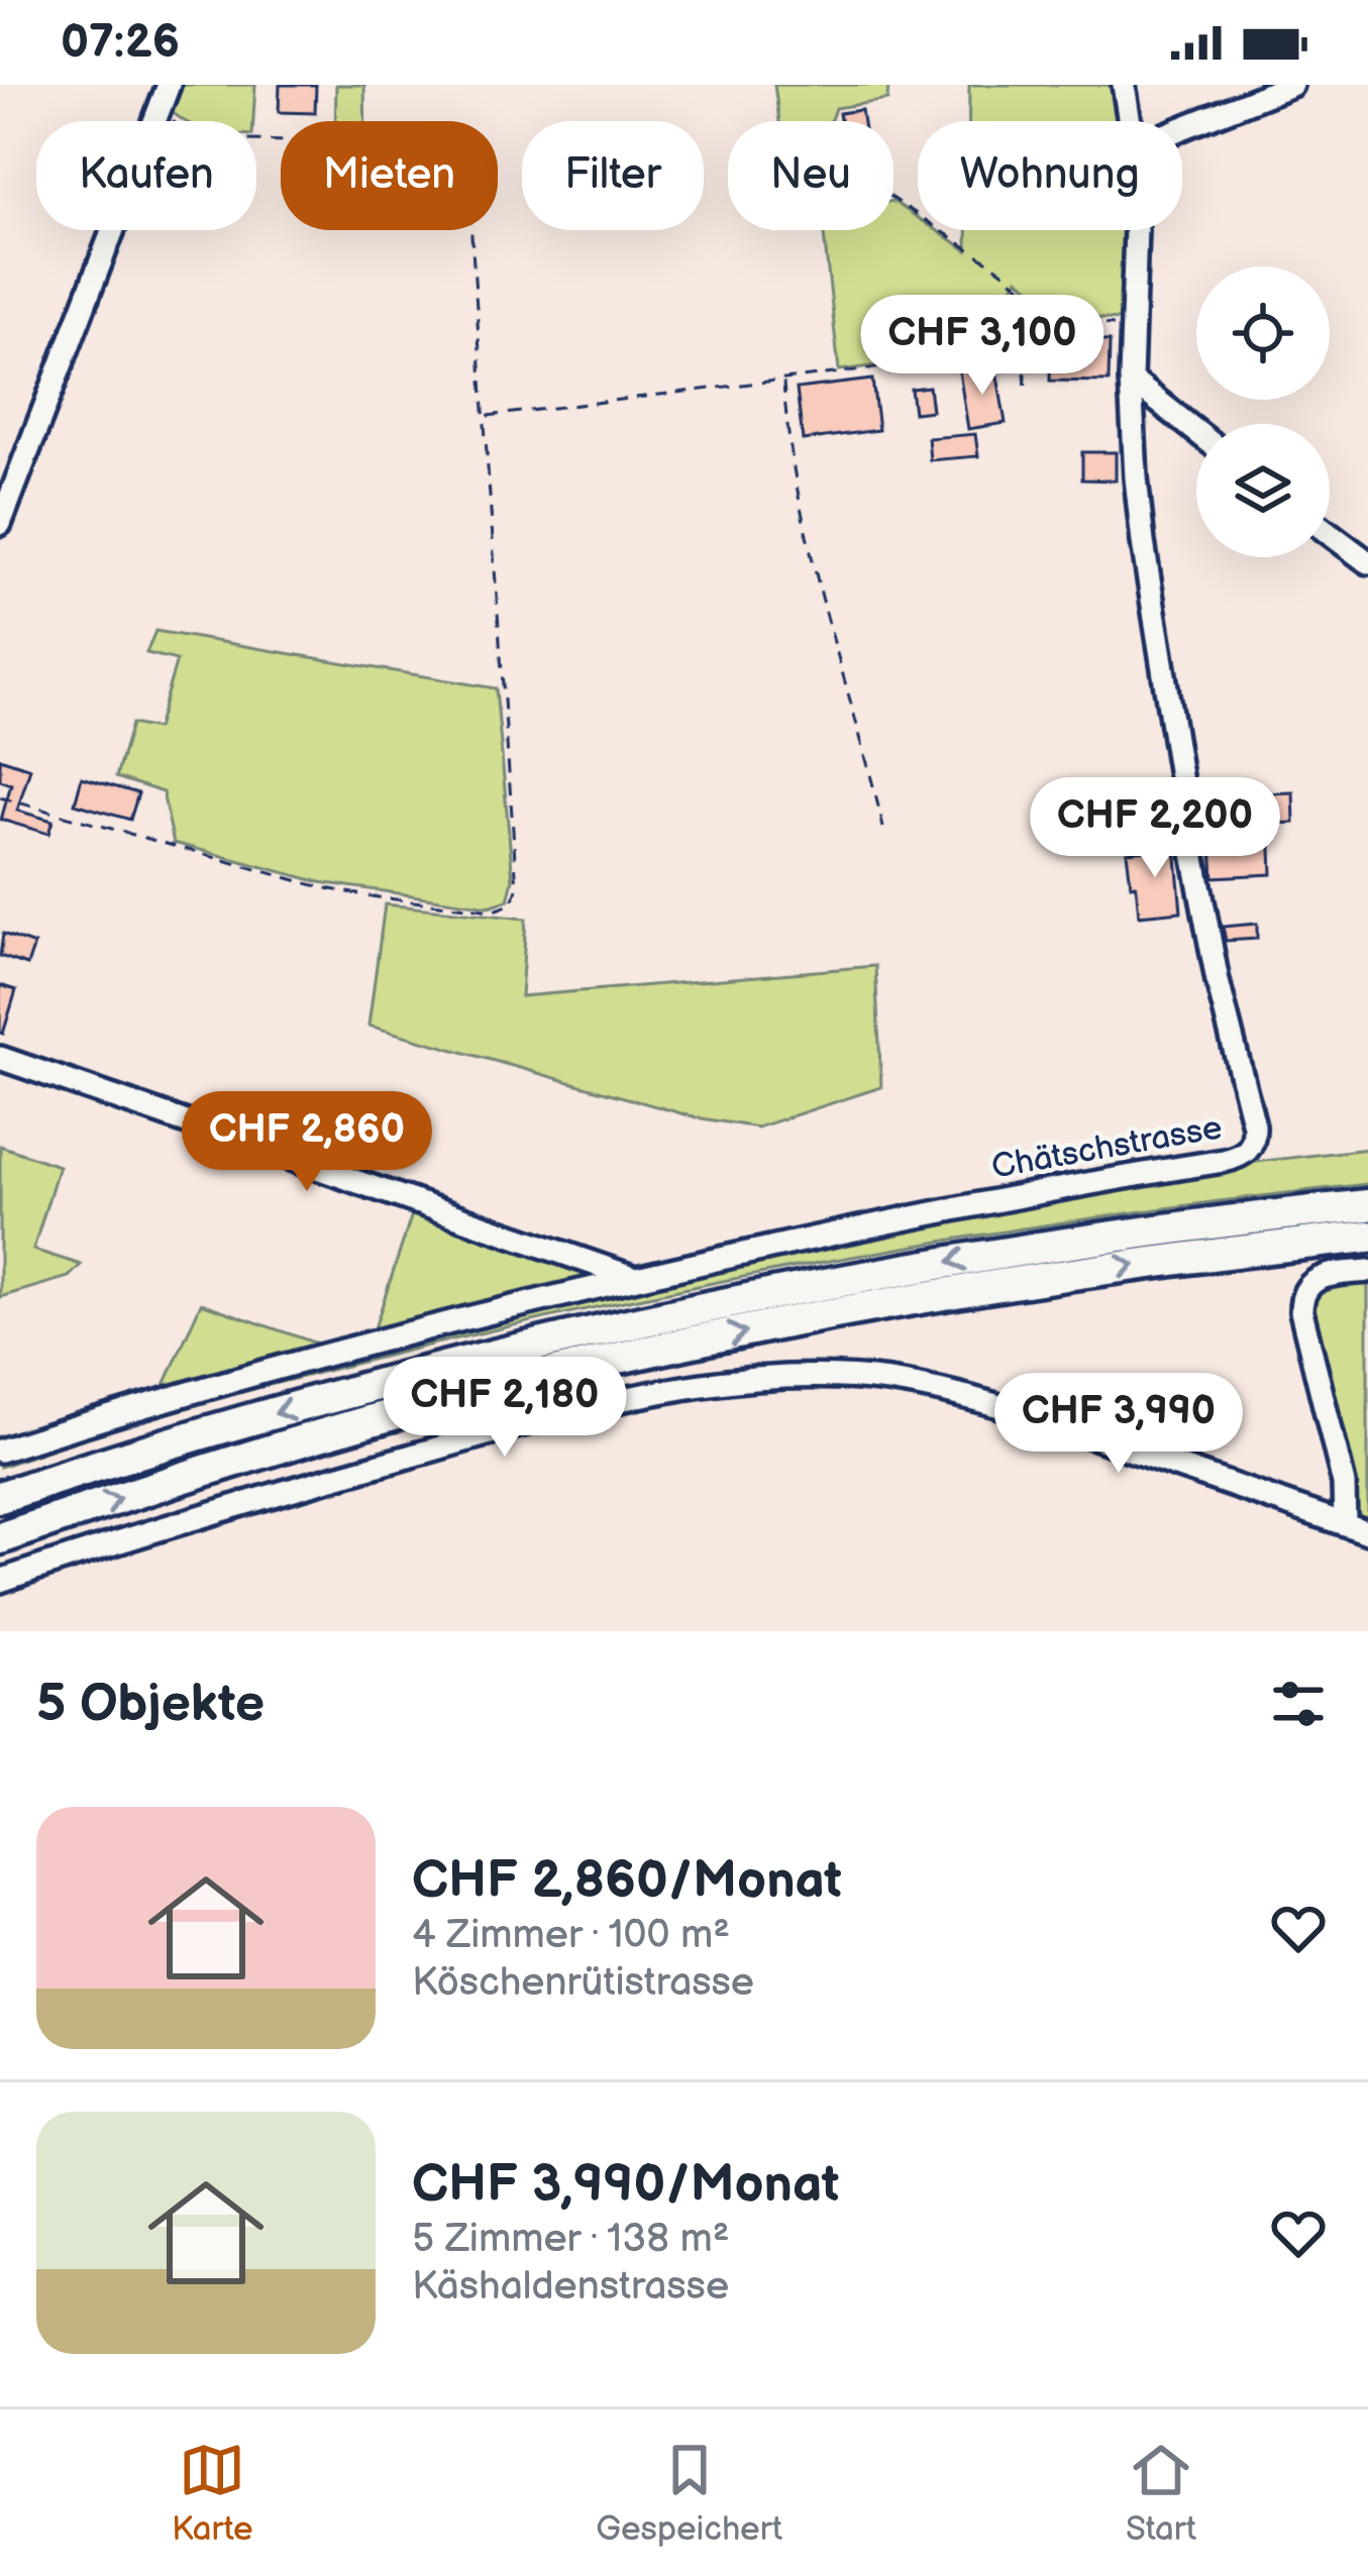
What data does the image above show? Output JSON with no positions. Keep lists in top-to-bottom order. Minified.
{"streets":{"street":["Chätschstrasse"]},"page":{"status":"07:26","chip":["Kaufen","Mieten","Filter","Neu","Wohnung"],"price":["CHF 3,100","CHF 2,200","CHF 2,860","CHF 2,180","CHF 3,990"],"heading":"5 Objekte","list":[{"name":"CHF 2,860/Monat","note":"4 Zimmer · 100 m² · Köschenrütistrasse"},{"name":"CHF 3,990/Monat","note":"5 Zimmer · 138 m² · Käshaldenstrasse"}],"tabs":["Karte","Gespeichert","Start"]}}
